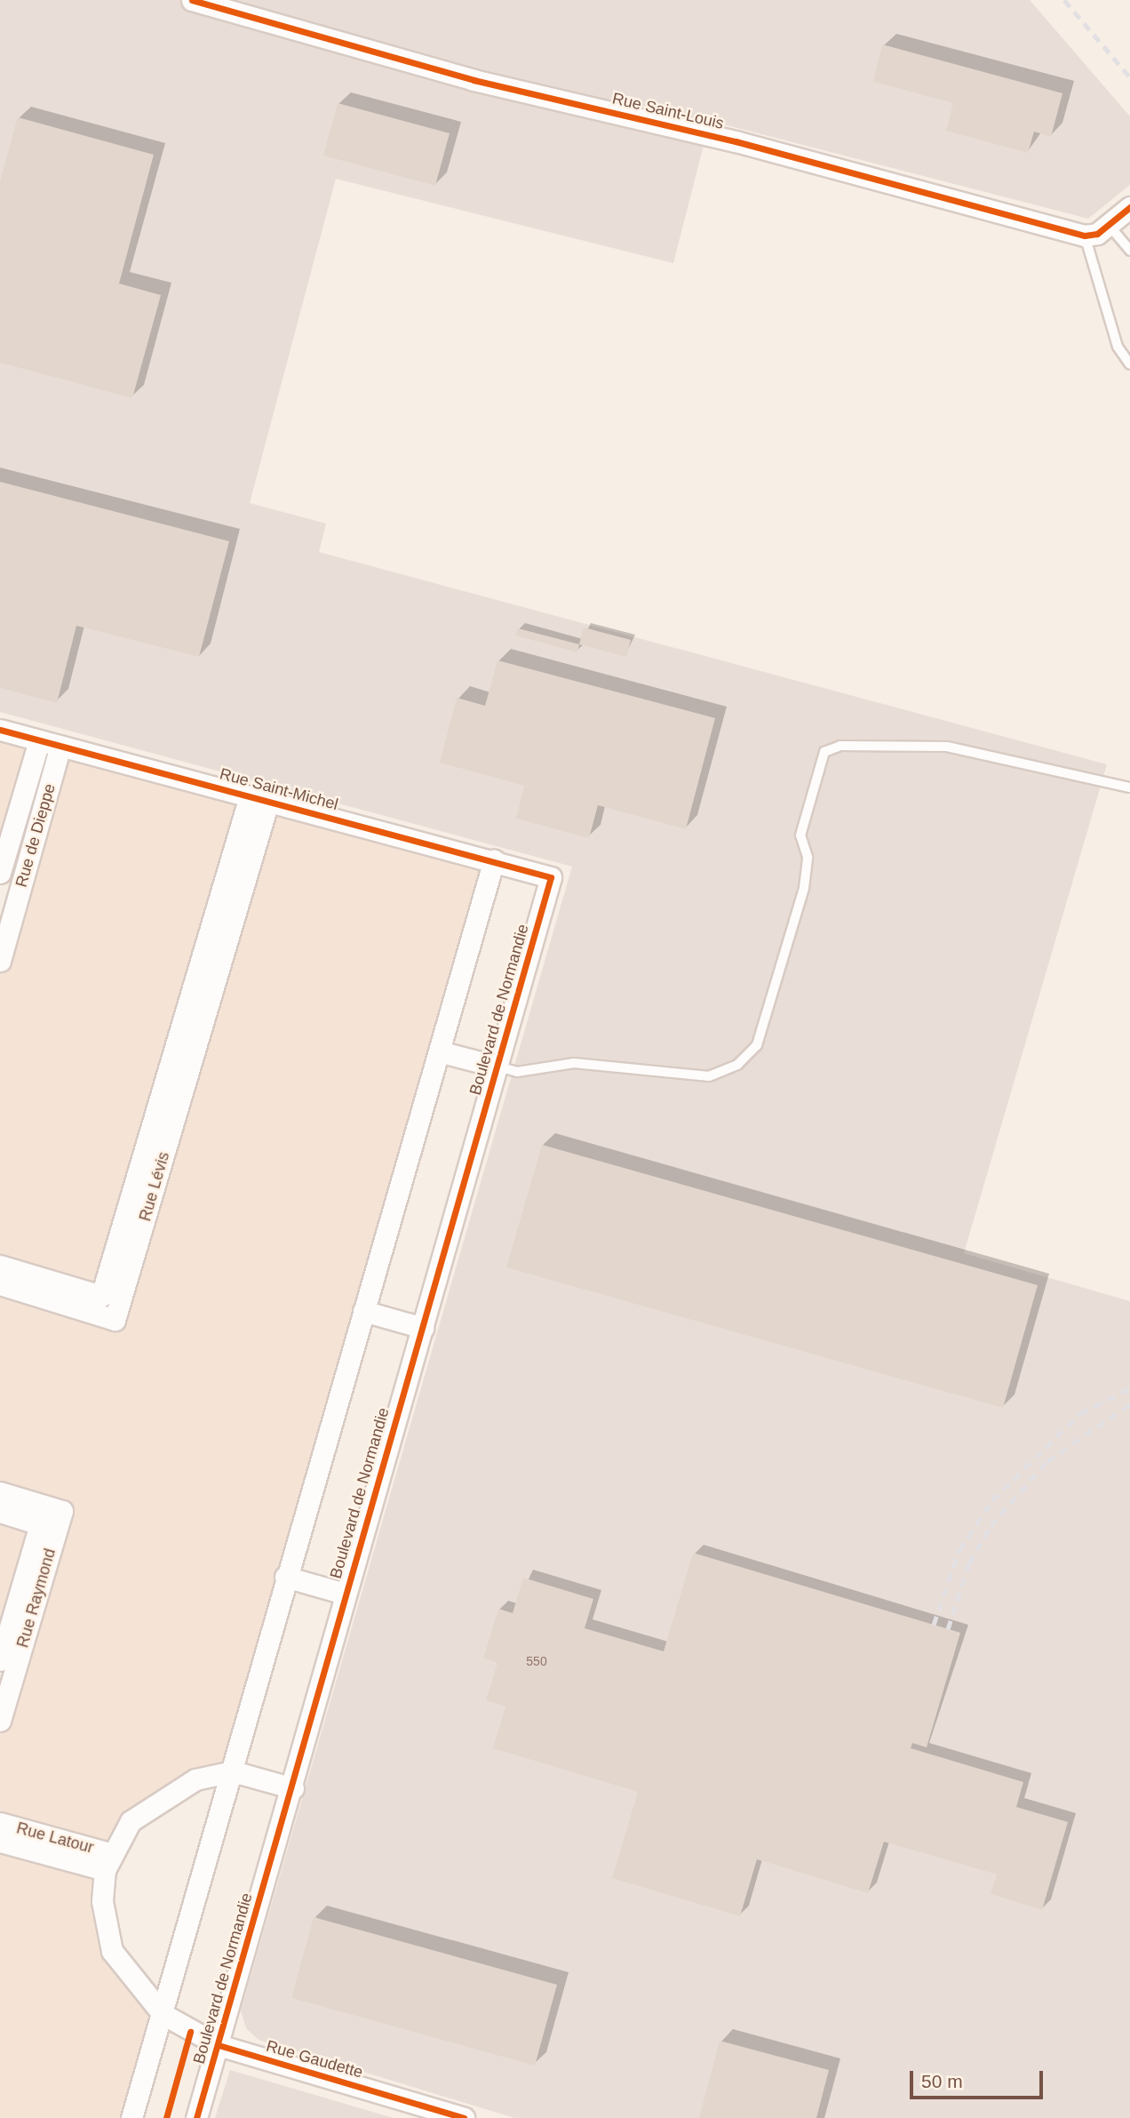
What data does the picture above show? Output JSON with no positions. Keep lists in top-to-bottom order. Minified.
{"streets":{"street":["Rue Saint-Louis","Rue Saint-Michel","Rue de Dieppe","Boulevard de Normandie","Rue Lévis","Rue Raymond","Rue Latour","Rue Gaudette"]},"crossings":[["Rue Saint-Michel","Rue de Dieppe"],["Rue Saint-Michel","Boulevard de Normandie"],["Rue Saint-Michel","Rue Lévis"],["Boulevard de Normandie","Rue Latour"],["Boulevard de Normandie","Rue Gaudette"],["Rue Latour","Rue Gaudette"]],"house_numbers":["550"],"scale_bar":"50 m"}
